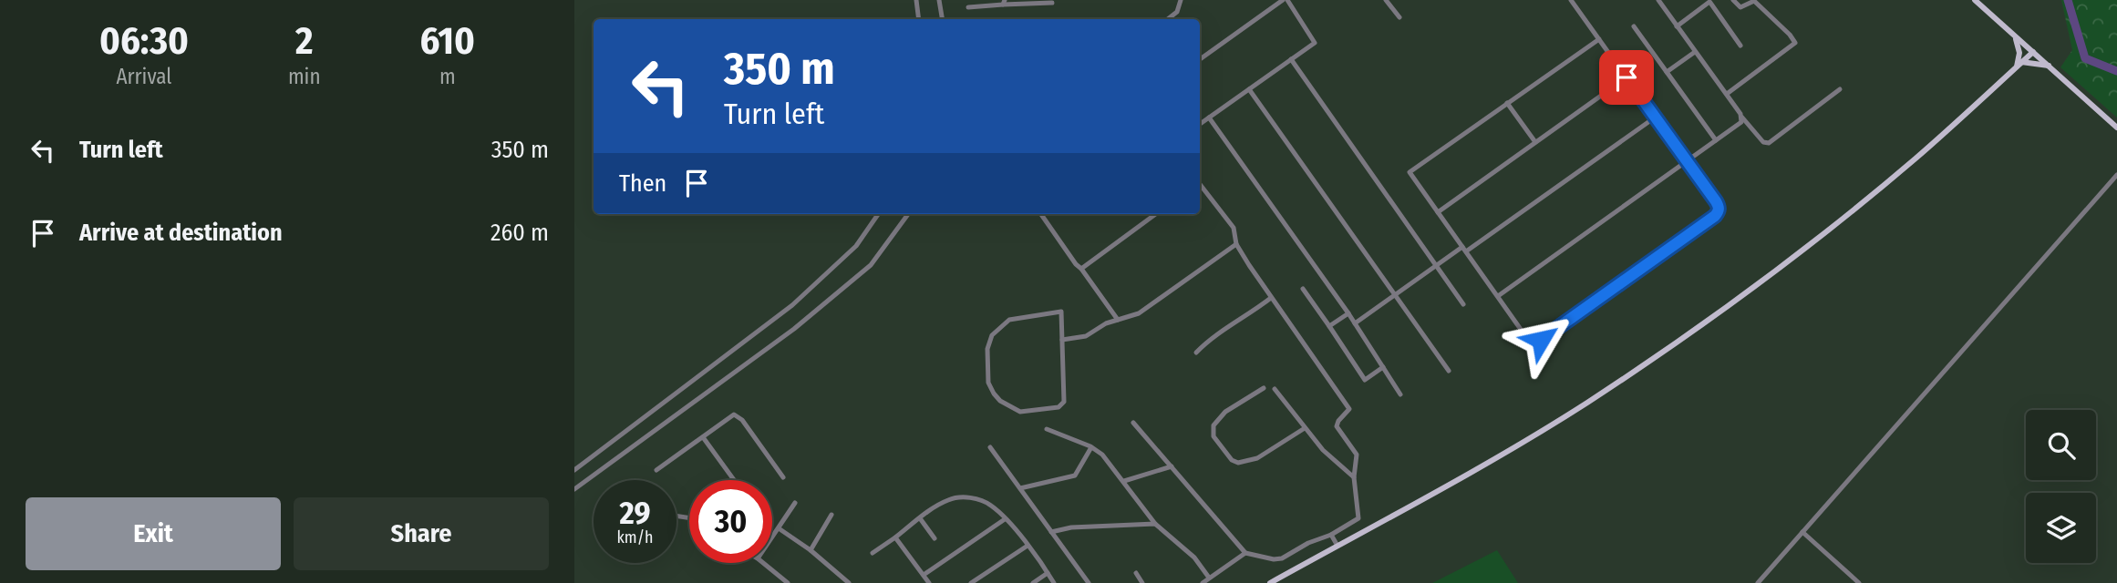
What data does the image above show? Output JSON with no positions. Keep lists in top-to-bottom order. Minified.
{"page":{"eta":["06:30","Arrival","2","min","610","m"],"turn":["350 m","Turn left"],"list":[{"name":"Turn left","value":"350 m"},{"name":"Arrive at destination","value":"260 m"}],"then":"Then","speed":"29 km/h","limit":"30","buttons":["Exit","Share"]}}
